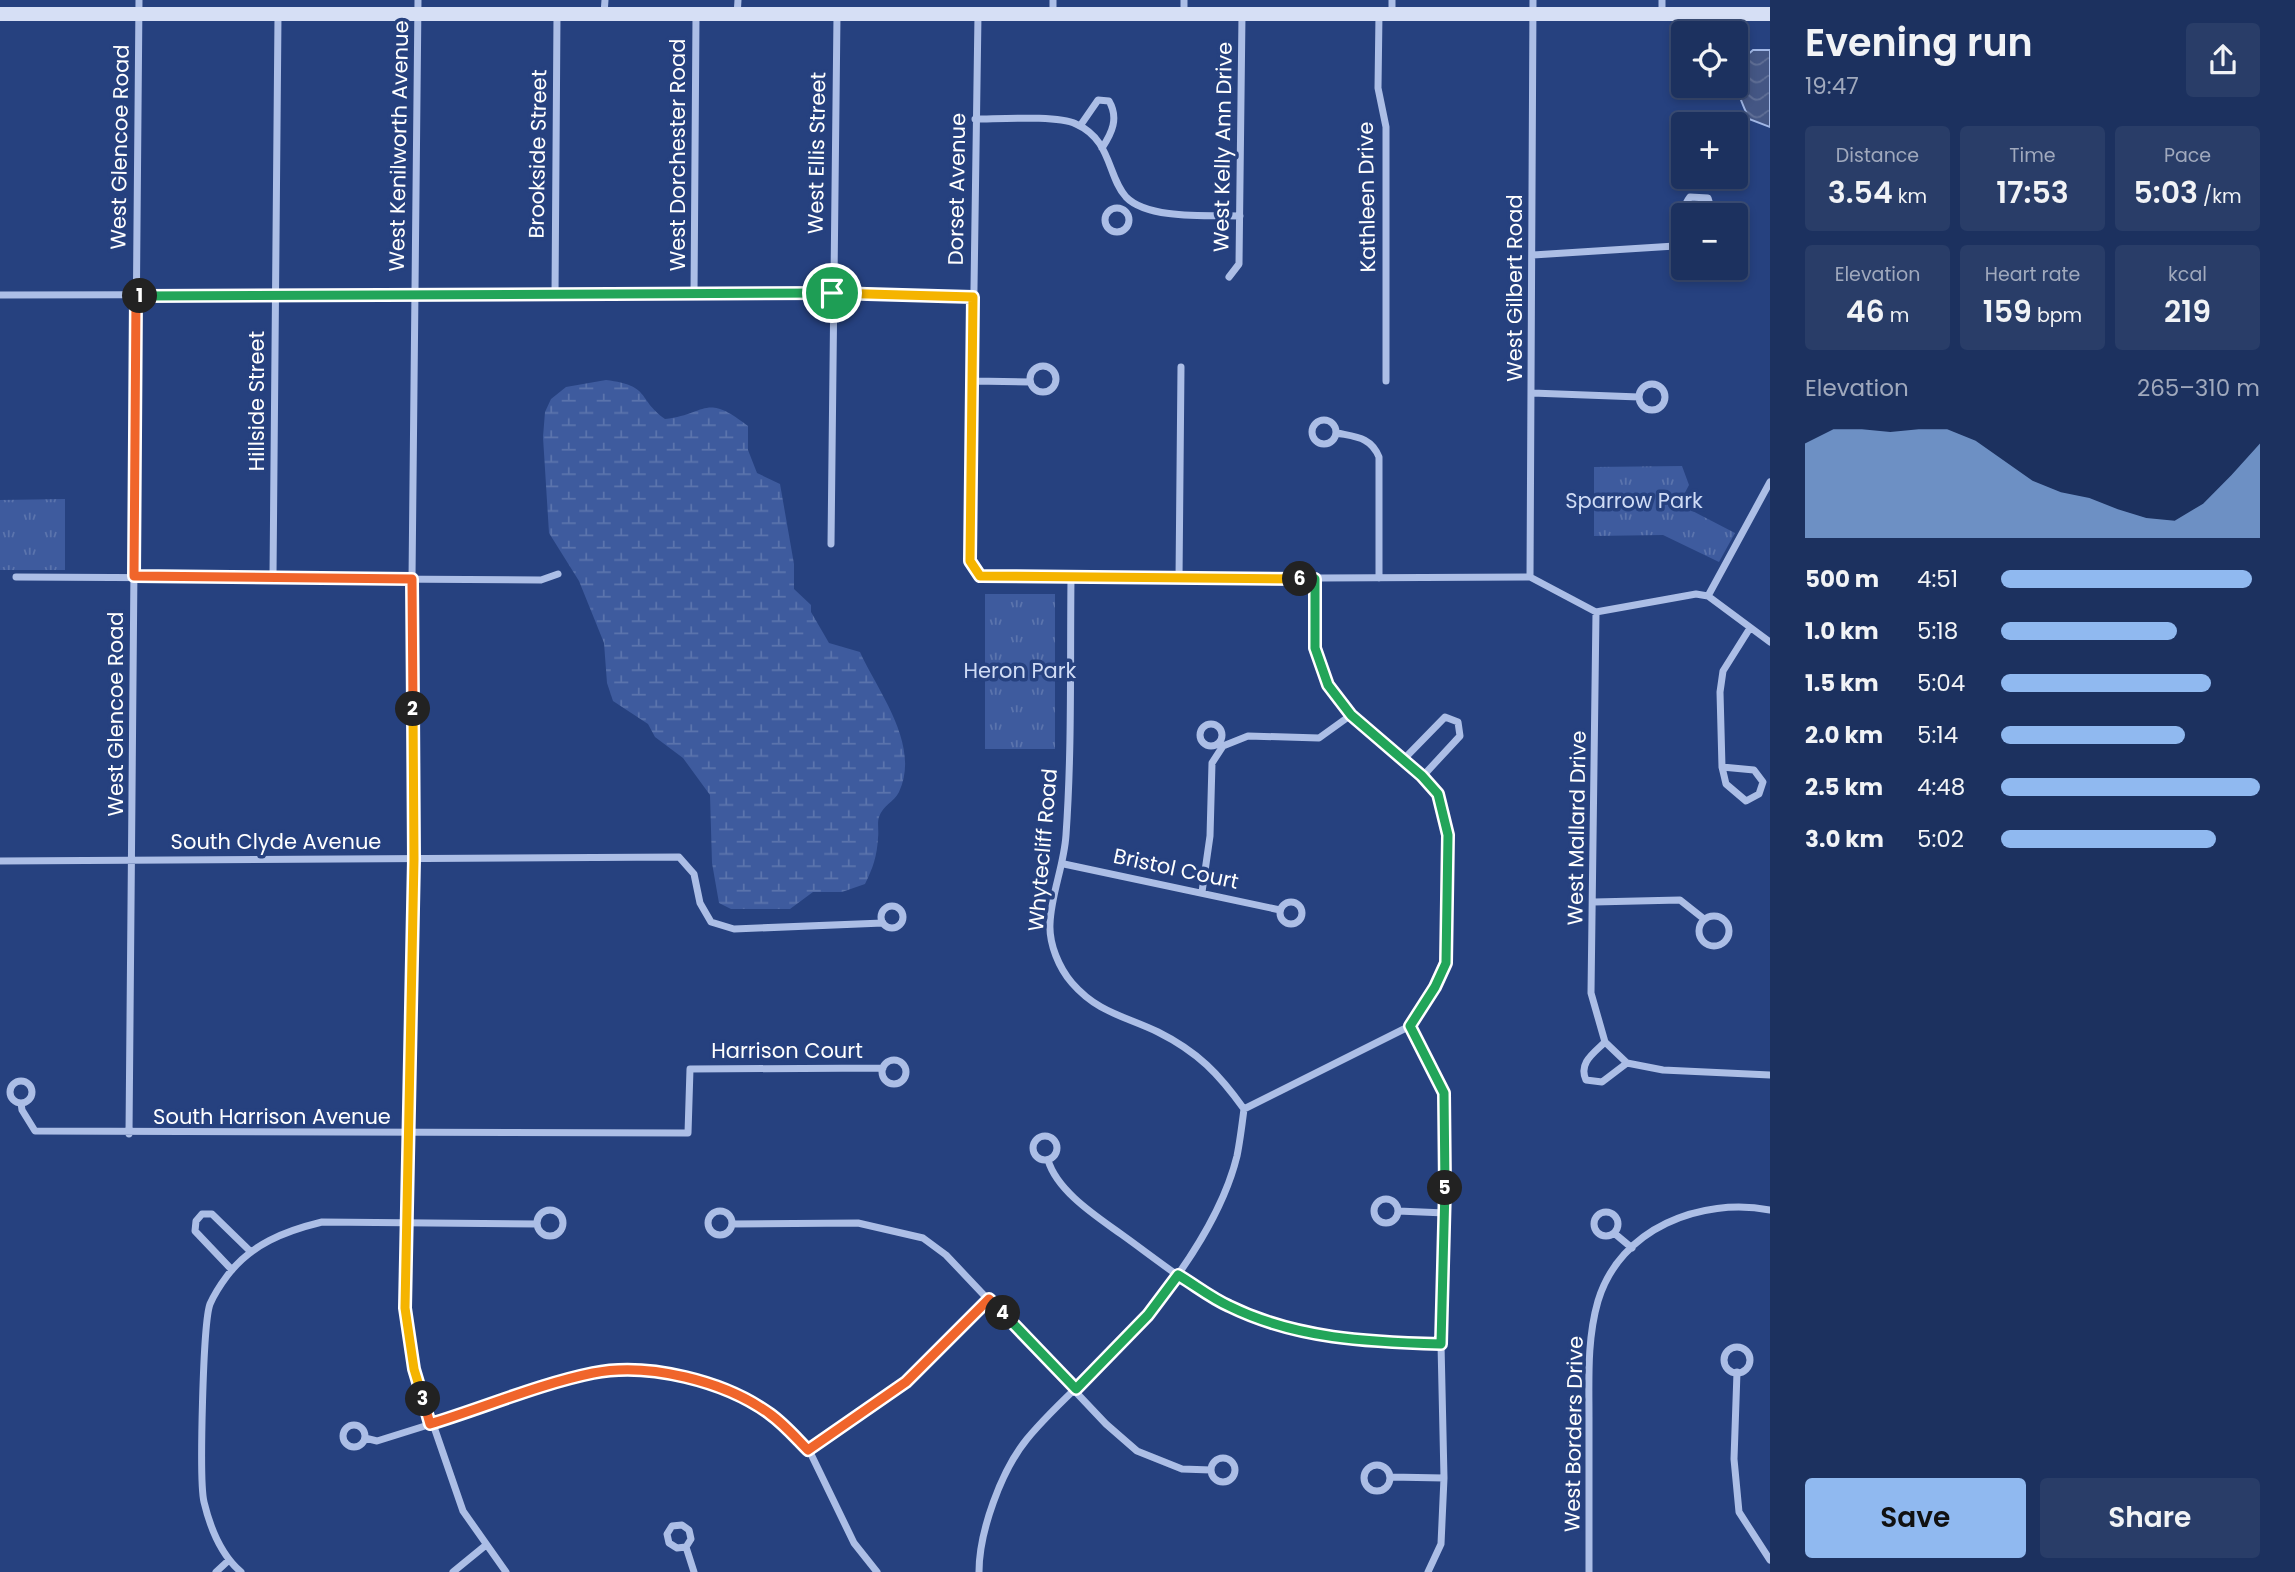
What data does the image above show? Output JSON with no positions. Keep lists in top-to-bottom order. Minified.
{"streets":{"street":["West Kenilworth Avenue","West Glencoe Road","West Kelly Ann Drive","West Ellis Street","Brookside Street","West Dorchester Road","Dorset Avenue","Kathleen Drive","West Gilbert Road","Hillside Street","West Mallard Drive","South Clyde Avenue","Whytecliff Road","Bristol Court","Harrison Court","South Harrison Avenue","West Borders Drive"]},"crossings":[["West Kenilworth Avenue","South Clyde Avenue"],["West Kenilworth Avenue","South Harrison Avenue"],["West Glencoe Road","South Clyde Avenue"],["West Glencoe Road","South Harrison Avenue"],["Dorset Avenue","Whytecliff Road"],["Whytecliff Road","Bristol Court"],["Harrison Court","South Harrison Avenue"]],"parks":["Sparrow Park","Heron Park"],"page":{"heading":["Evening run","19:47"],"map_buttons":["+","−"],"stats":[["Distance","3.54 km"],["Time","17:53"],["Pace","5:03 /km"],["Elevation","46 m"],["Heart rate","159 bpm"],["kcal","219"]],"pins":["1","6","2","5","4","3"],"chart":["Elevation","265–310 m"],"list":[{"name":"500 m","note":"4:51"},{"name":"1.0 km","note":"5:18"},{"name":"1.5 km","note":"5:04"},{"name":"2.0 km","note":"5:14"},{"name":"2.5 km","note":"4:48"},{"name":"3.0 km","note":"5:02"}],"buttons":["Save","Share"]}}
